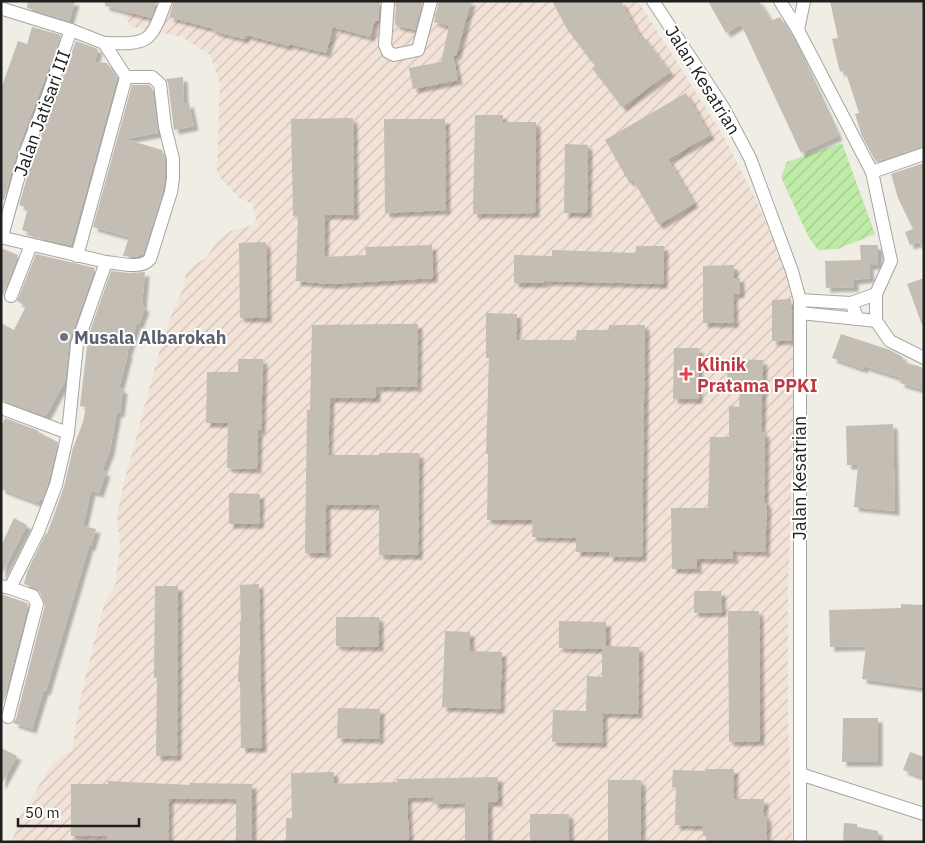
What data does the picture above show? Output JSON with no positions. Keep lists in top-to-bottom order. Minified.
{"streets":{"street":["Jalan Kesatrian","Jalan Jatisari III"]},"places":{"other":["Musala Albarokah"],"health":["Klinik Pratama PPKI"]},"scale_bar":"50 m"}
